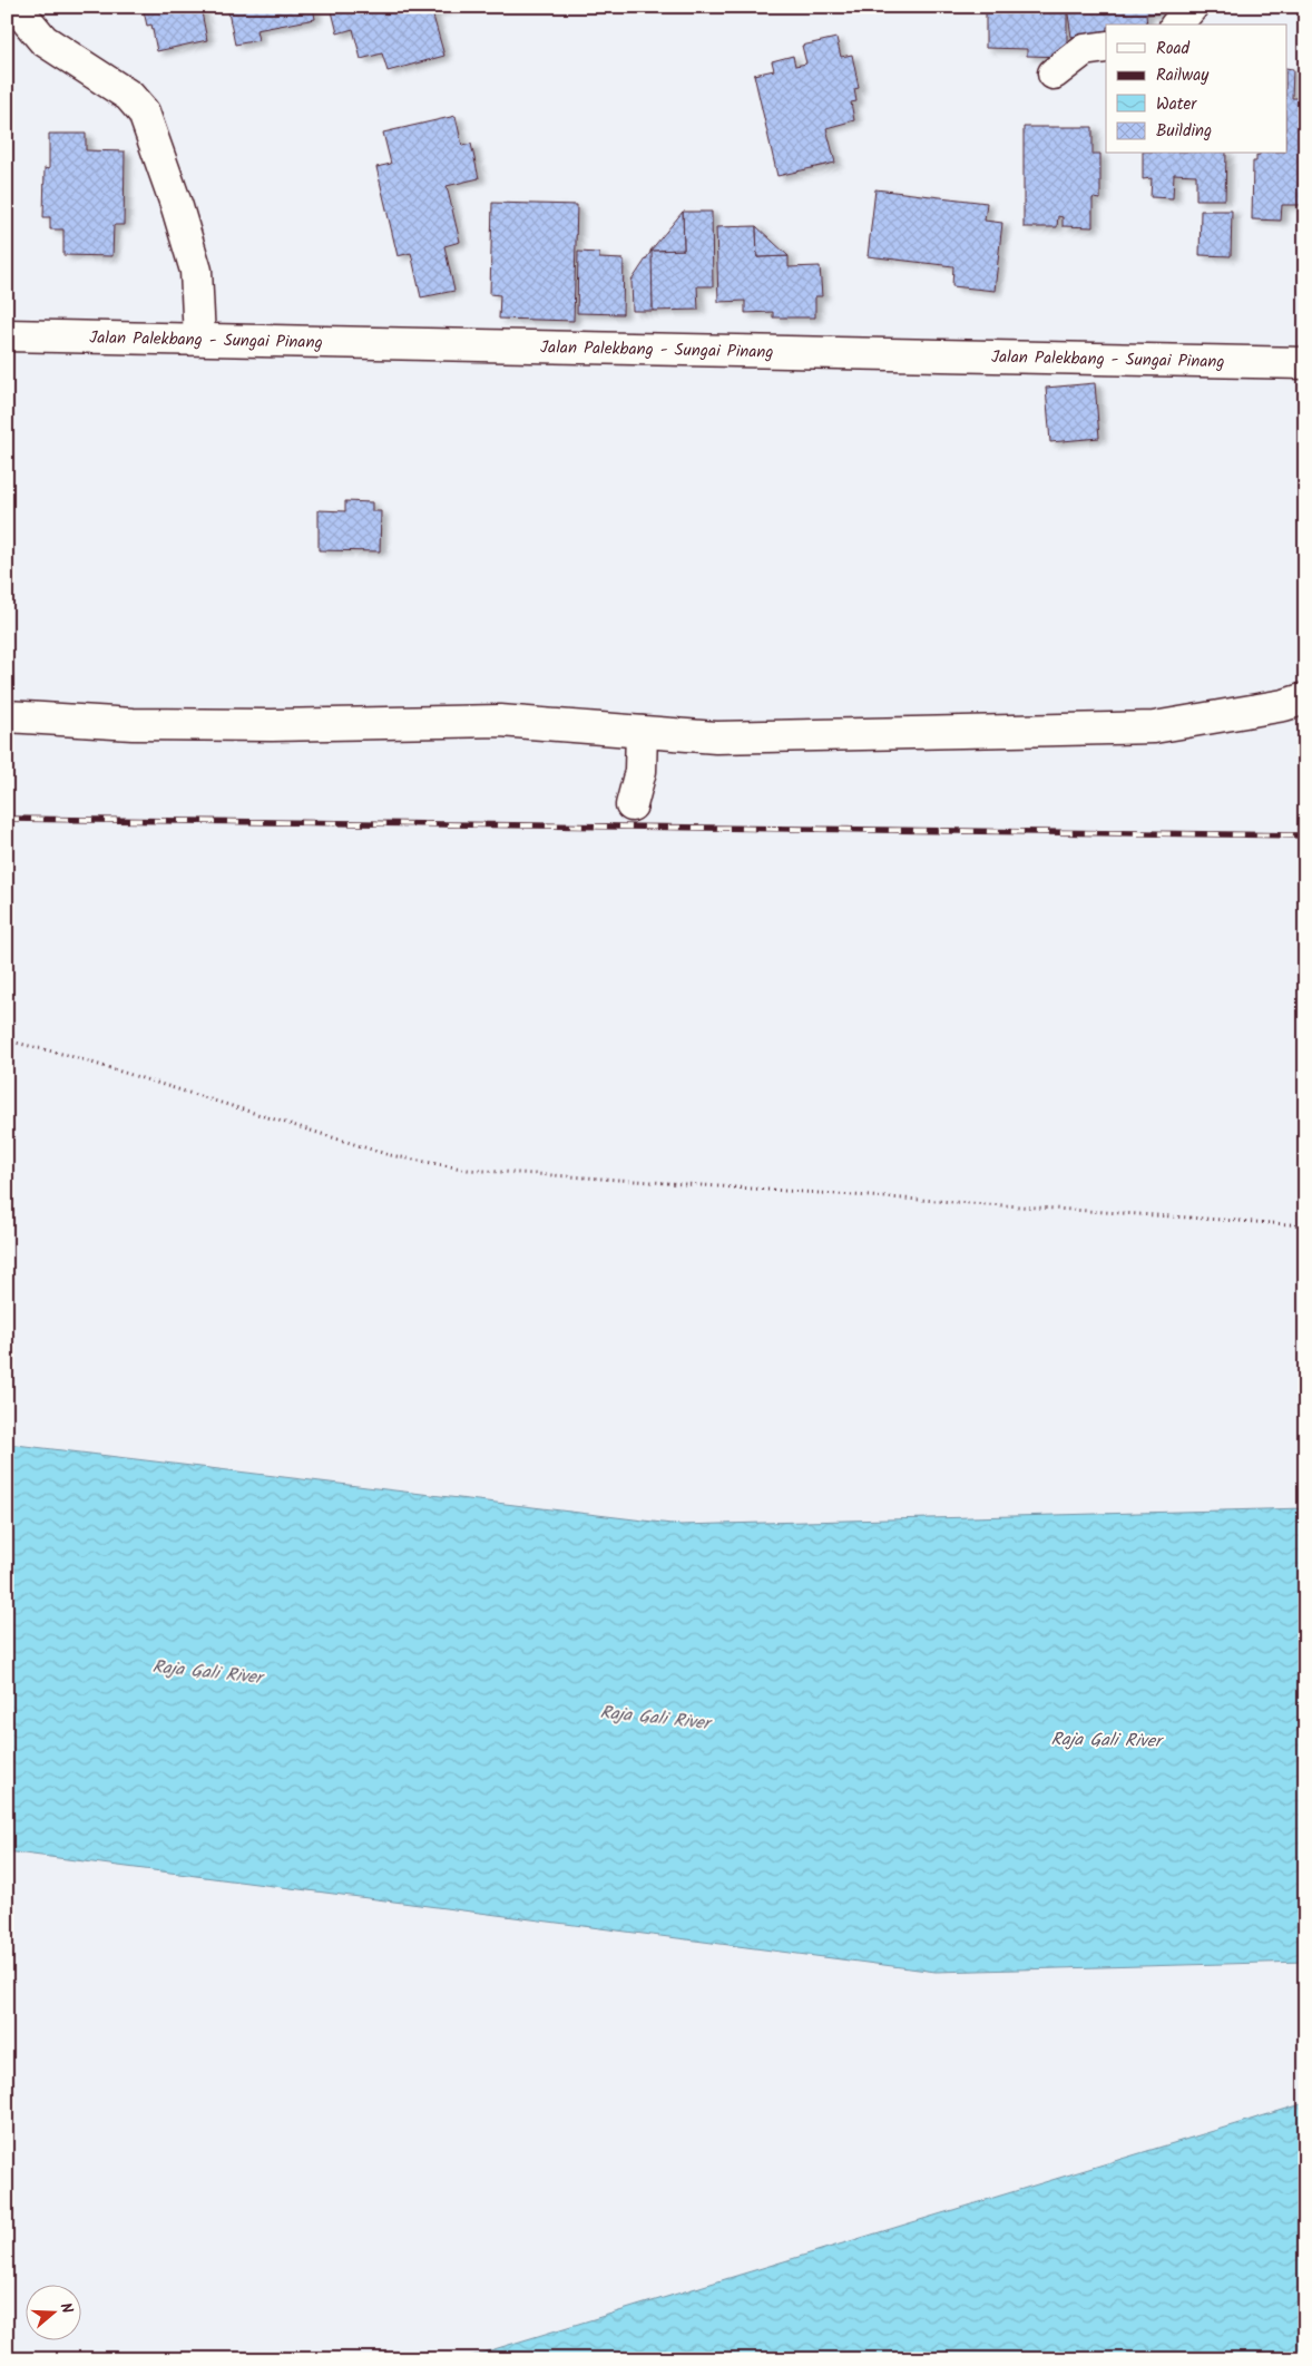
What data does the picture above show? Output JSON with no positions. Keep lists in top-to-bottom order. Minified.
{"streets":{"street":["Jalan Palekbang - Sungai Pinang"]},"water":["Raja Gali River"],"legend":["Road","Railway","Water","Building"],"north":"right"}
